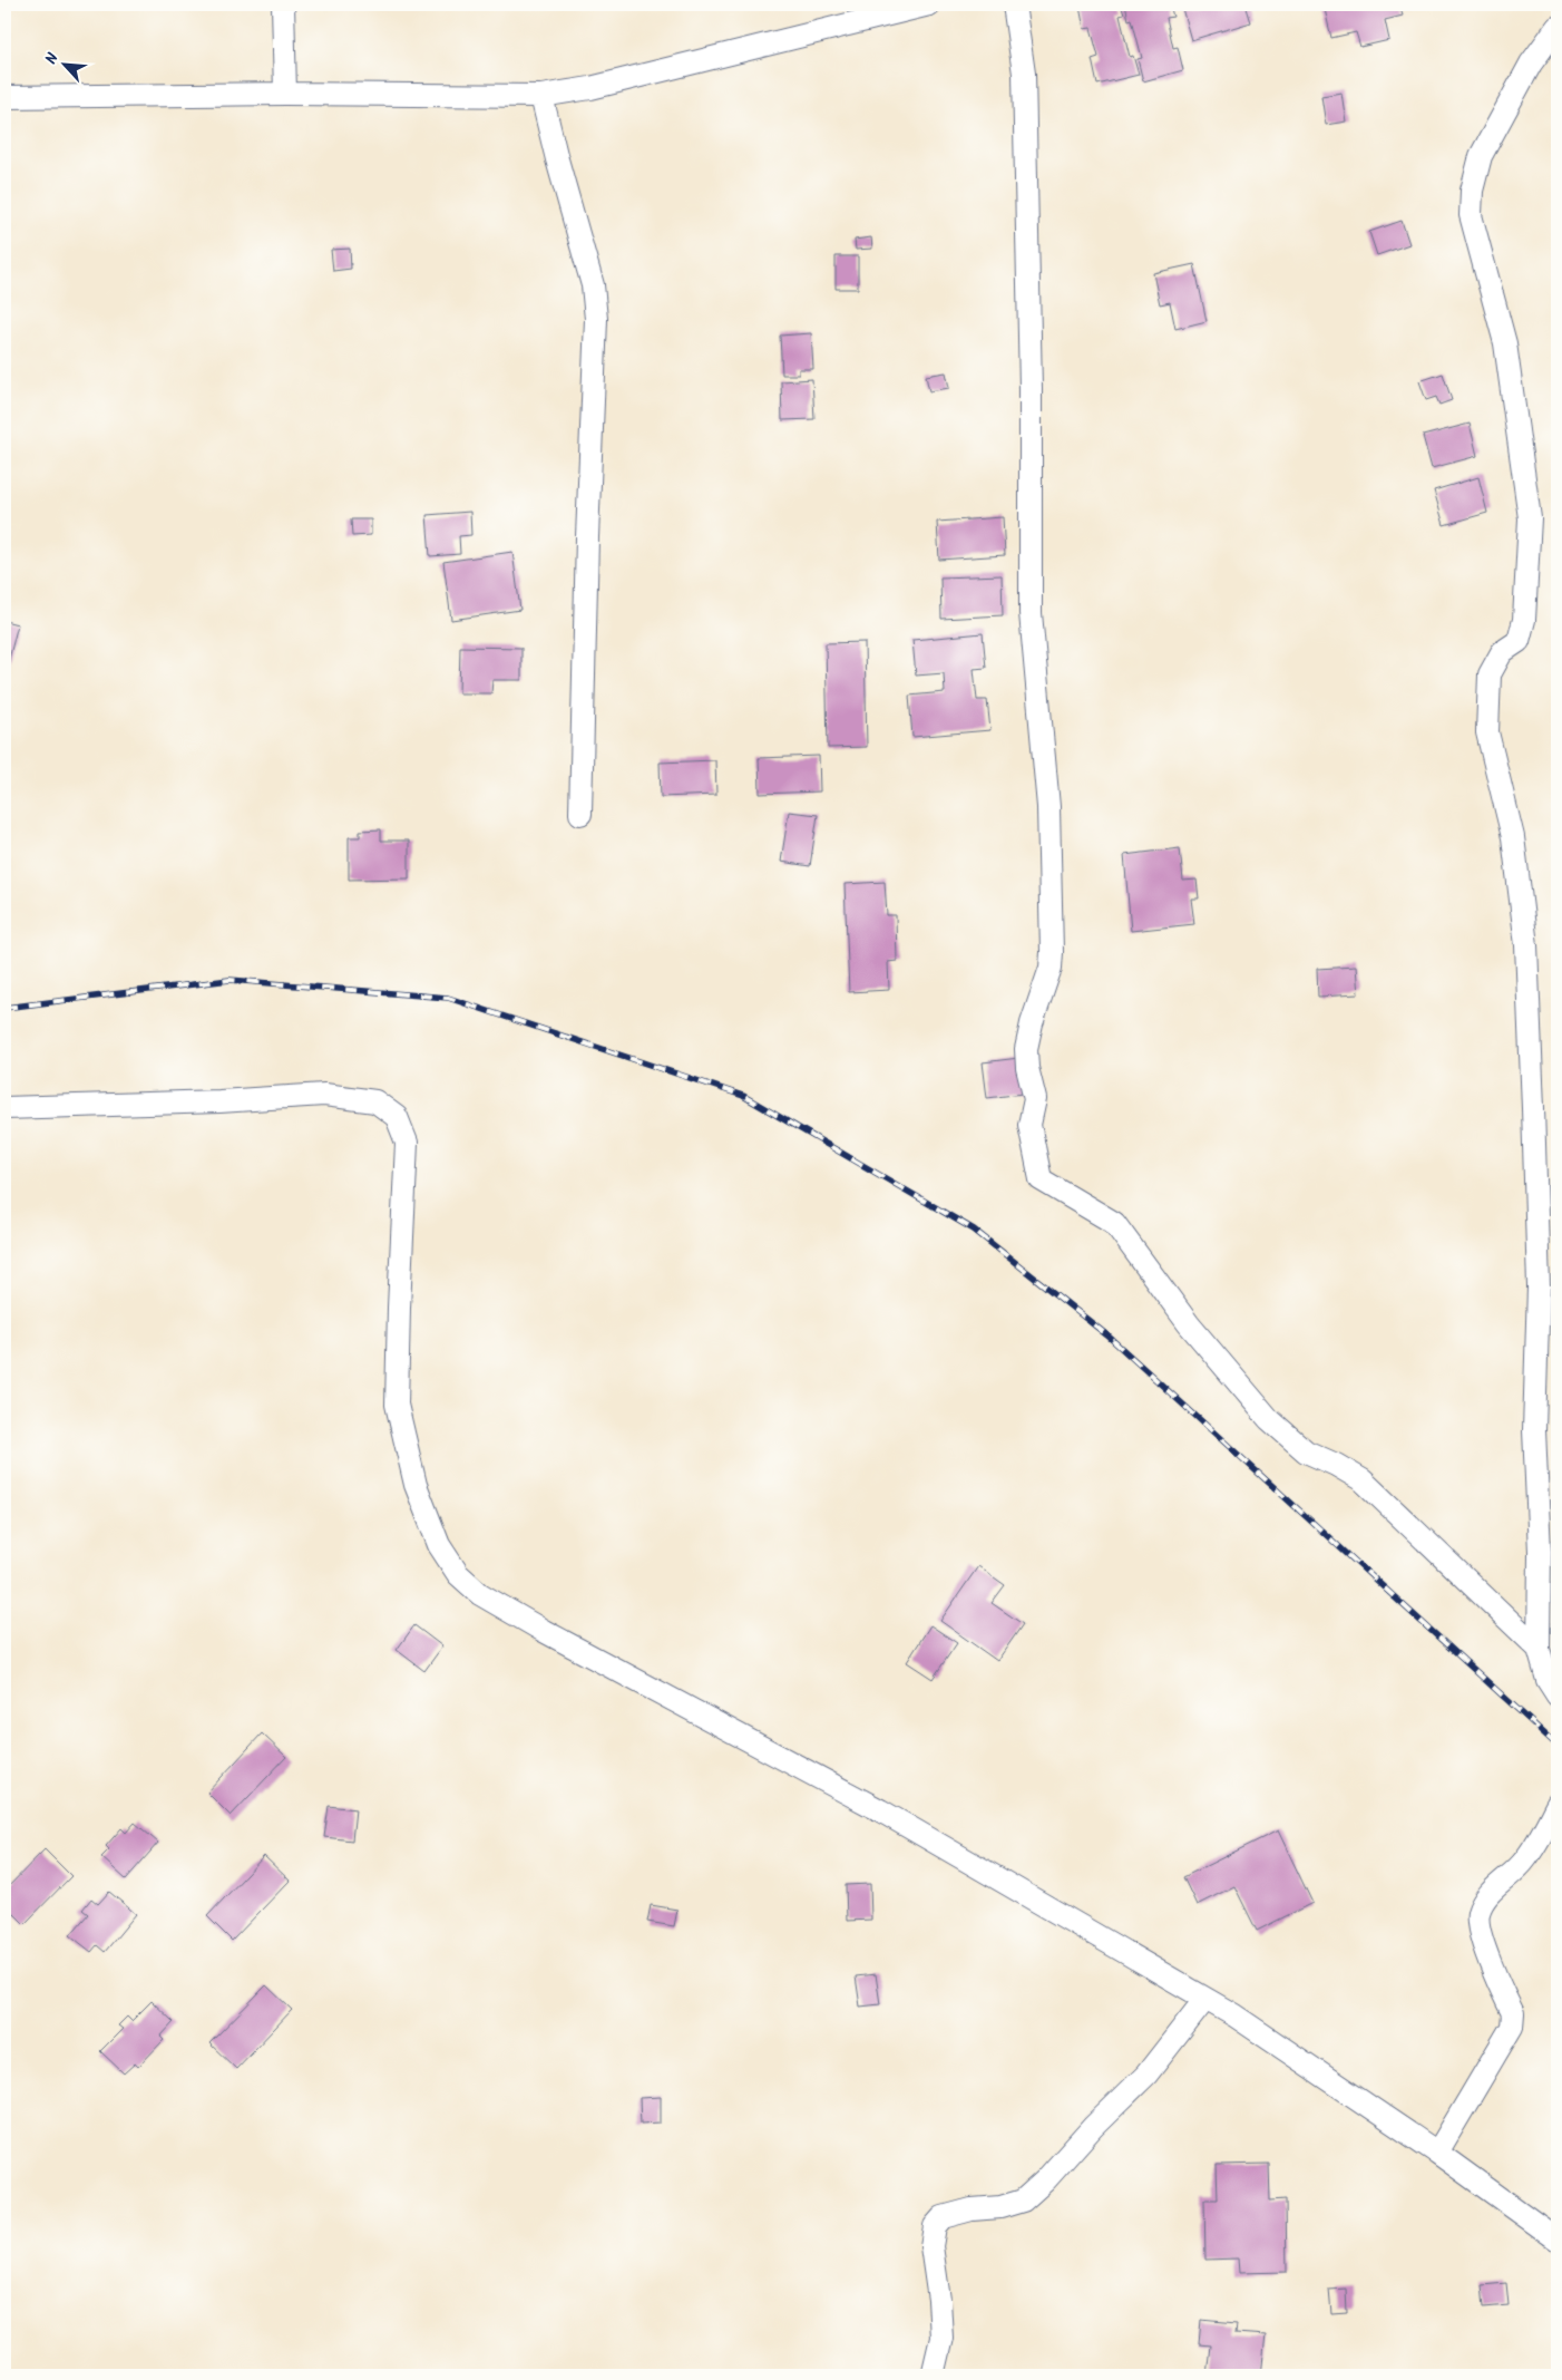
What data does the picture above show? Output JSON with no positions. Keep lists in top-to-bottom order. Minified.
{"north":"top left"}
